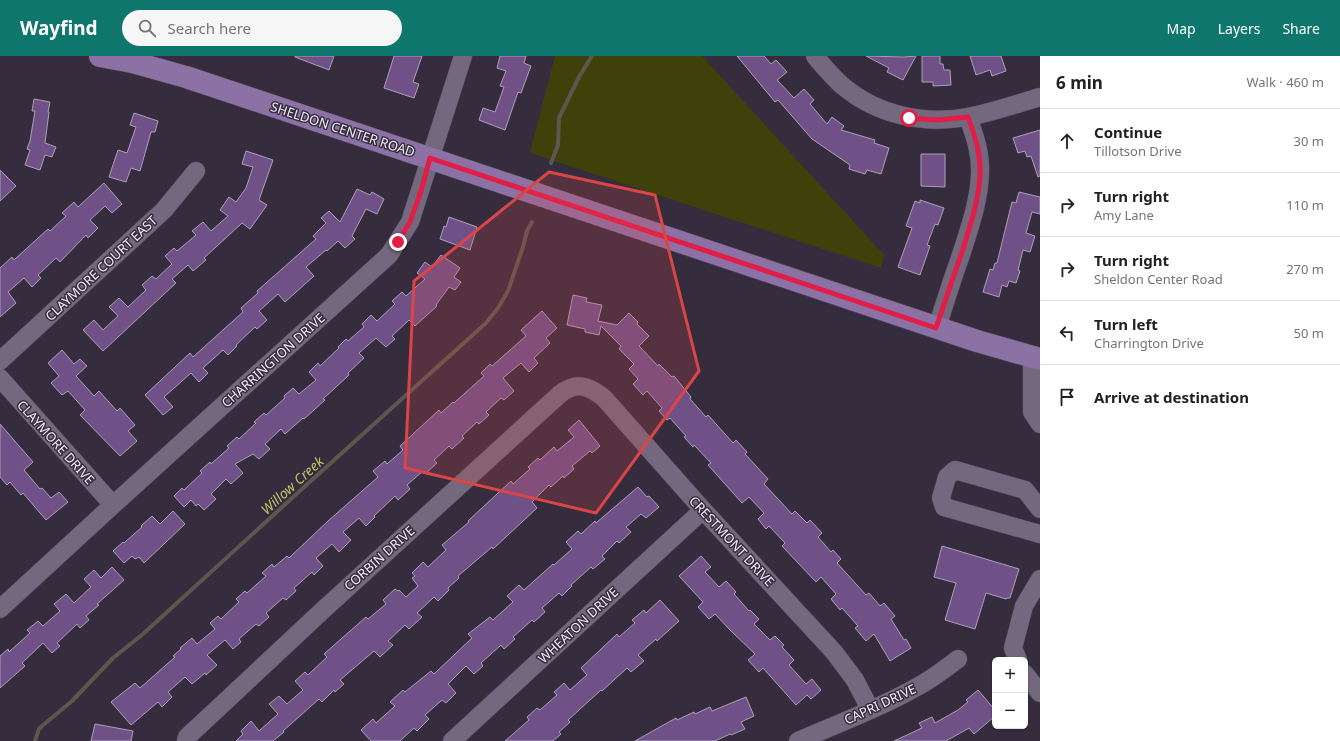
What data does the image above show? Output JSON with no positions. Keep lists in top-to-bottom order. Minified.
{"streets":{"main road":["SHELDON CENTER ROAD"],"street":["CLAYMORE COURT EAST","CHARRINGTON DRIVE","CLAYMORE DRIVE","CRESTMONT DRIVE","CORBIN DRIVE","WHEATON DRIVE","CAPRI DRIVE"]},"crossings":[["SHELDON CENTER ROAD","CHARRINGTON DRIVE"],["CHARRINGTON DRIVE","CLAYMORE DRIVE"],["CRESTMONT DRIVE","CORBIN DRIVE"],["CRESTMONT DRIVE","WHEATON DRIVE"],["CRESTMONT DRIVE","CAPRI DRIVE"]],"water":["Willow Creek"],"page":{"header":"Wayfind","search":"Search here","nav":["Map","Layers","Share"],"heading":["6 min","Walk · 460 m"],"list":[["Continue","Tillotson Drive","30 m"],["Turn right","Amy Lane","110 m"],["Turn right","Sheldon Center Road","270 m"],["Turn left","Charrington Drive","50 m"],"Arrive at destination"],"map_buttons":["+","−"]}}
